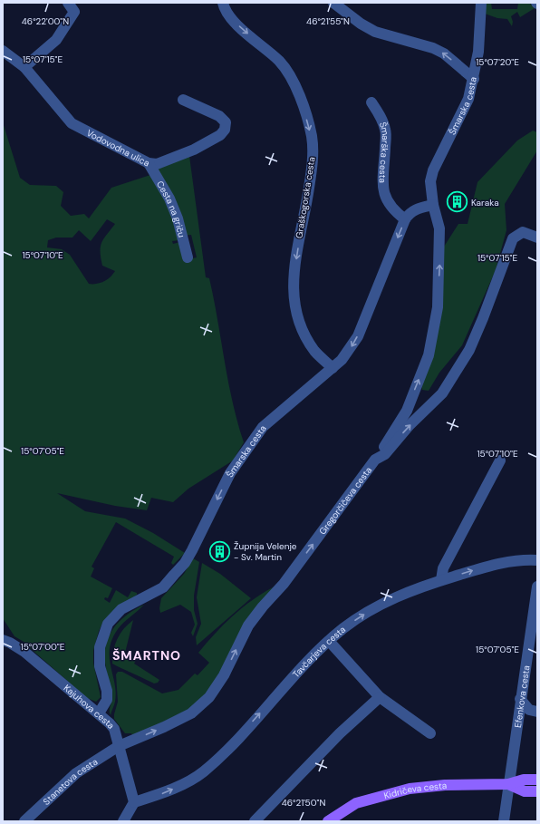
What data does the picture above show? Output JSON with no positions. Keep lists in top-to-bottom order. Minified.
{"streets":{"main road":["Kidričeva cesta"],"street":["Šmarska cesta","Vodovodna ulica","Šmarška cesta","Graškogorska cesta","Cesta na griču","Gregorčičeva cesta","Tavčarjeva cesta","Efenkova cesta","Kajuhova cesta","Stanetova cesta"]},"crossings":[["Šmarska cesta","Šmarška cesta"],["Šmarska cesta","Graškogorska cesta"],["Šmarska cesta","Gregorčičeva cesta"],["Šmarska cesta","Kajuhova cesta"],["Vodovodna ulica","Cesta na griču"],["Gregorčičeva cesta","Kajuhova cesta"],["Gregorčičeva cesta","Stanetova cesta"],["Tavčarjeva cesta","Kajuhova cesta"],["Efenkova cesta","Kidričeva cesta"],["Kajuhova cesta","Stanetova cesta"]],"one_way":["Graškogorska cesta","Gregorčičeva cesta"],"districts":["ŠMARTNO"],"places":{"building":["Karaka","Župnija Velenje - Sv. Martin"]},"coordinates":["46°22'00\"N","46°21'55\"N","15°07'15\"E","15°07'20\"E","15°07'10\"E","15°07'05\"E","15°07'00\"E","46°21'50\"N"]}
